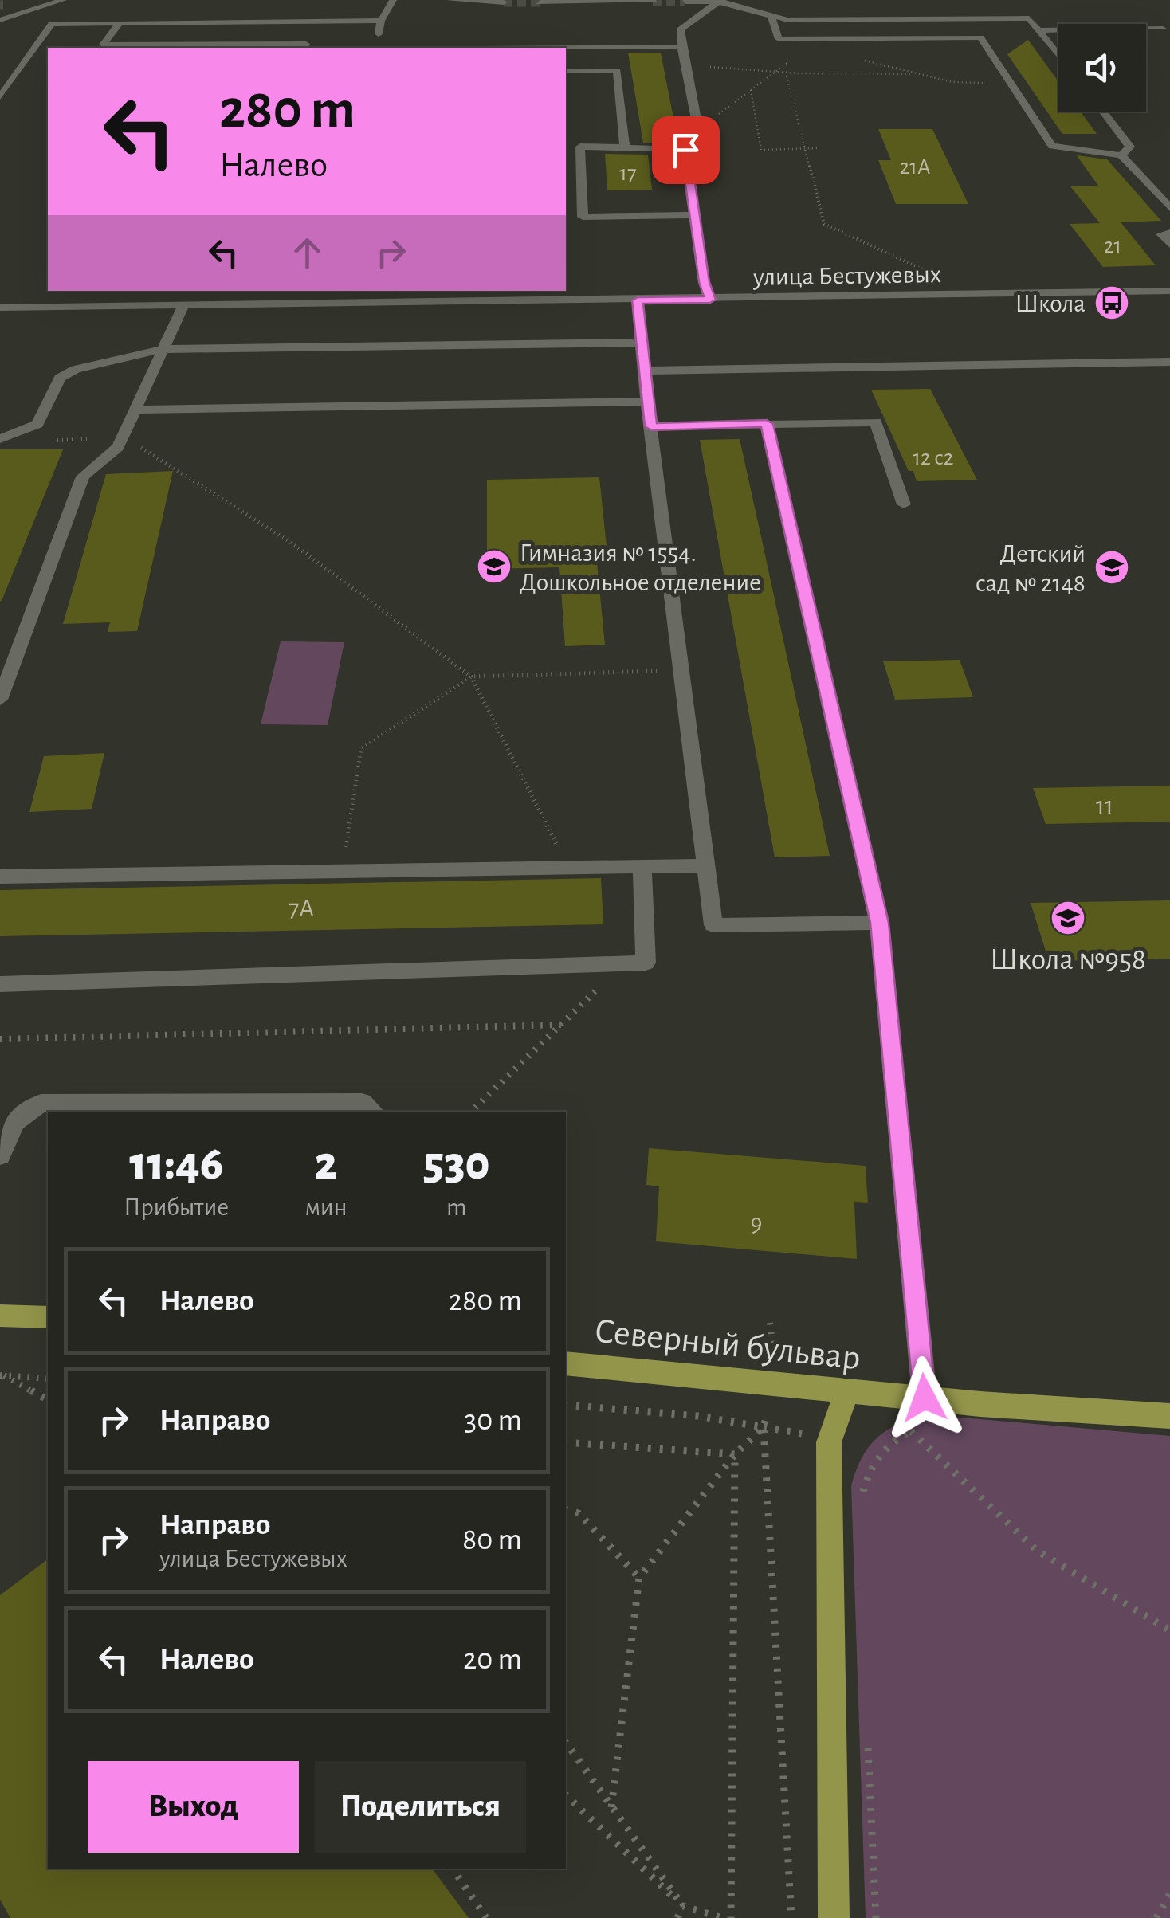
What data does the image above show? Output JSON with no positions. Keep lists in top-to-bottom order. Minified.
{"streets":{"main road":["Северный бульвар"],"street":["улица Бестужевых"]},"places":{"bus stop":["Школа"],"school or university":["Гимназия № 1554. Дошкольное отделение","Детский сад № 2148","Школа №958"]},"house_numbers":["21А","17","21","12 с2","11","7А","9"],"page":{"turn":["280 m","Налево"],"eta":["11:46","Прибытие","2","мин","530","m"],"list":[{"name":"Налево","value":"280 m"},{"name":"Направо","value":"30 m"},{"name":"Направо","note":"улица Бестужевых","value":"80 m"},{"name":"Налево","value":"20 m"}],"buttons":["Выход","Поделиться"]}}
